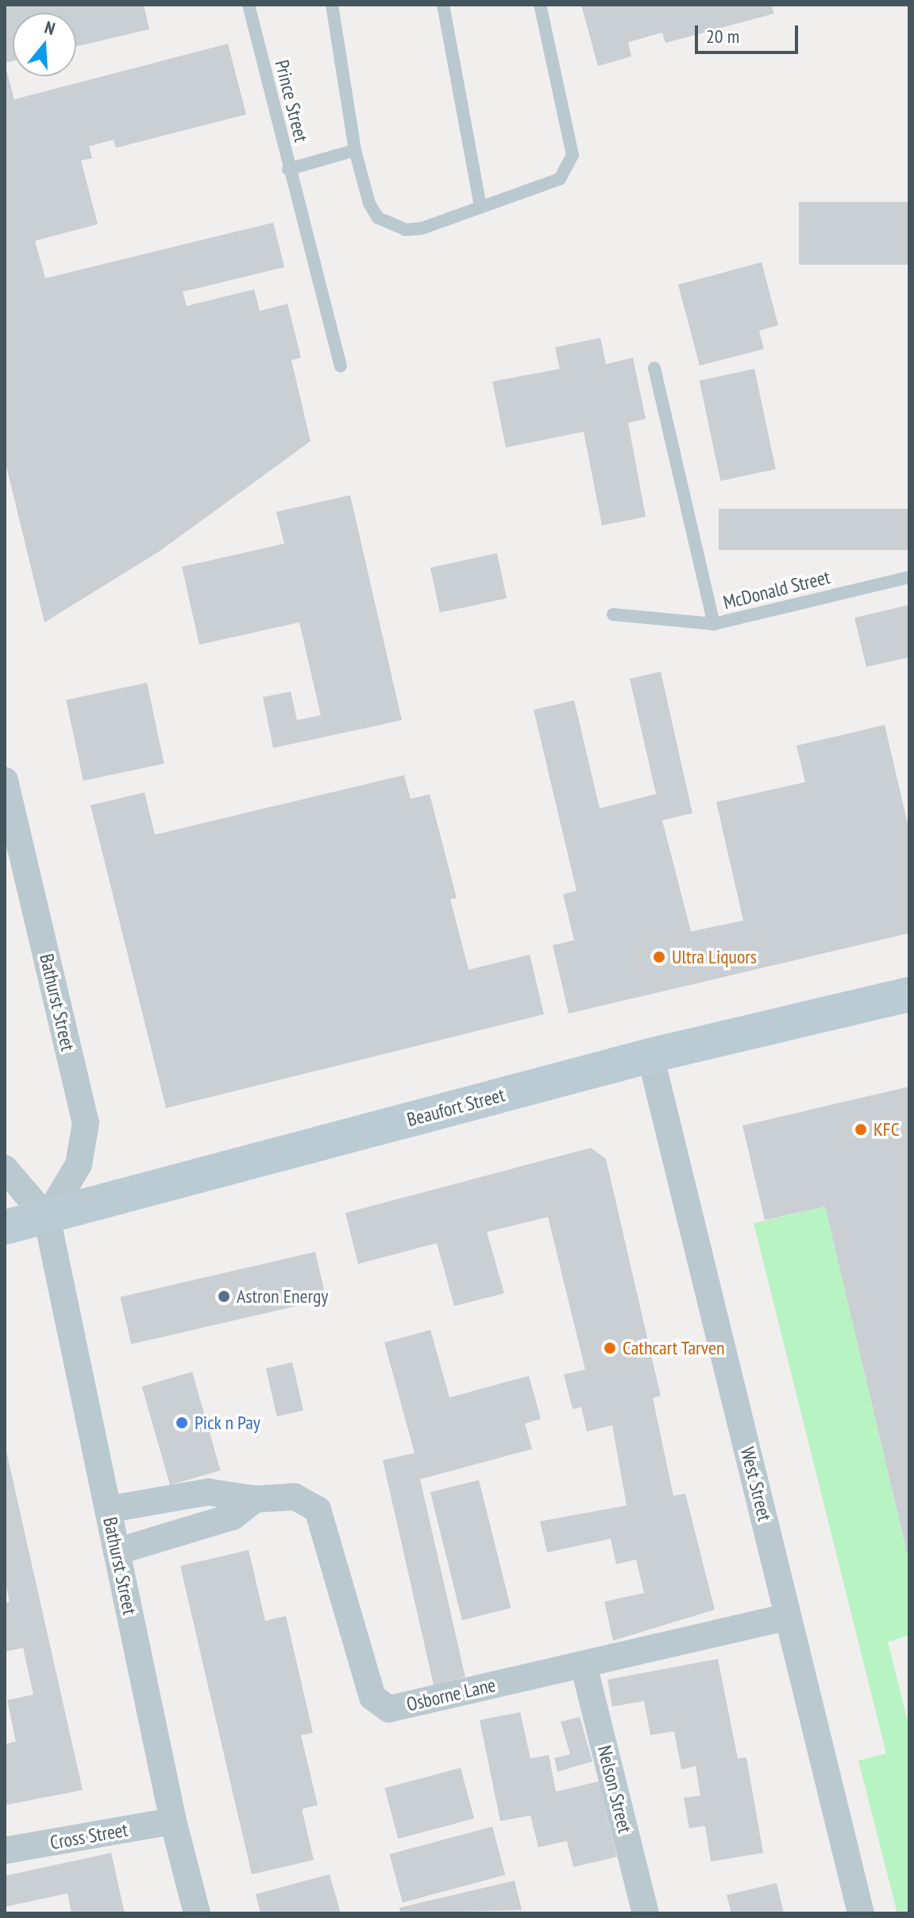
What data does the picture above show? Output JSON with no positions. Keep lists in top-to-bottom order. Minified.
{"streets":{"main road":["Beaufort Street"],"street":["Bathurst Street","West Street","Osborne Lane","Nelson Street","Cross Street"],"lane":["Prince Street","McDonald Street"]},"crossings":[["Bathurst Street","Beaufort Street"],["Bathurst Street","Osborne Lane"],["Bathurst Street","Cross Street"],["Beaufort Street","West Street"],["West Street","Osborne Lane"],["Osborne Lane","Nelson Street"]],"places":["Ultra Liquors","KFC","Astron Energy","Cathcart Tarven","Pick n Pay"],"scale_bar":"20 m","north":"top"}
